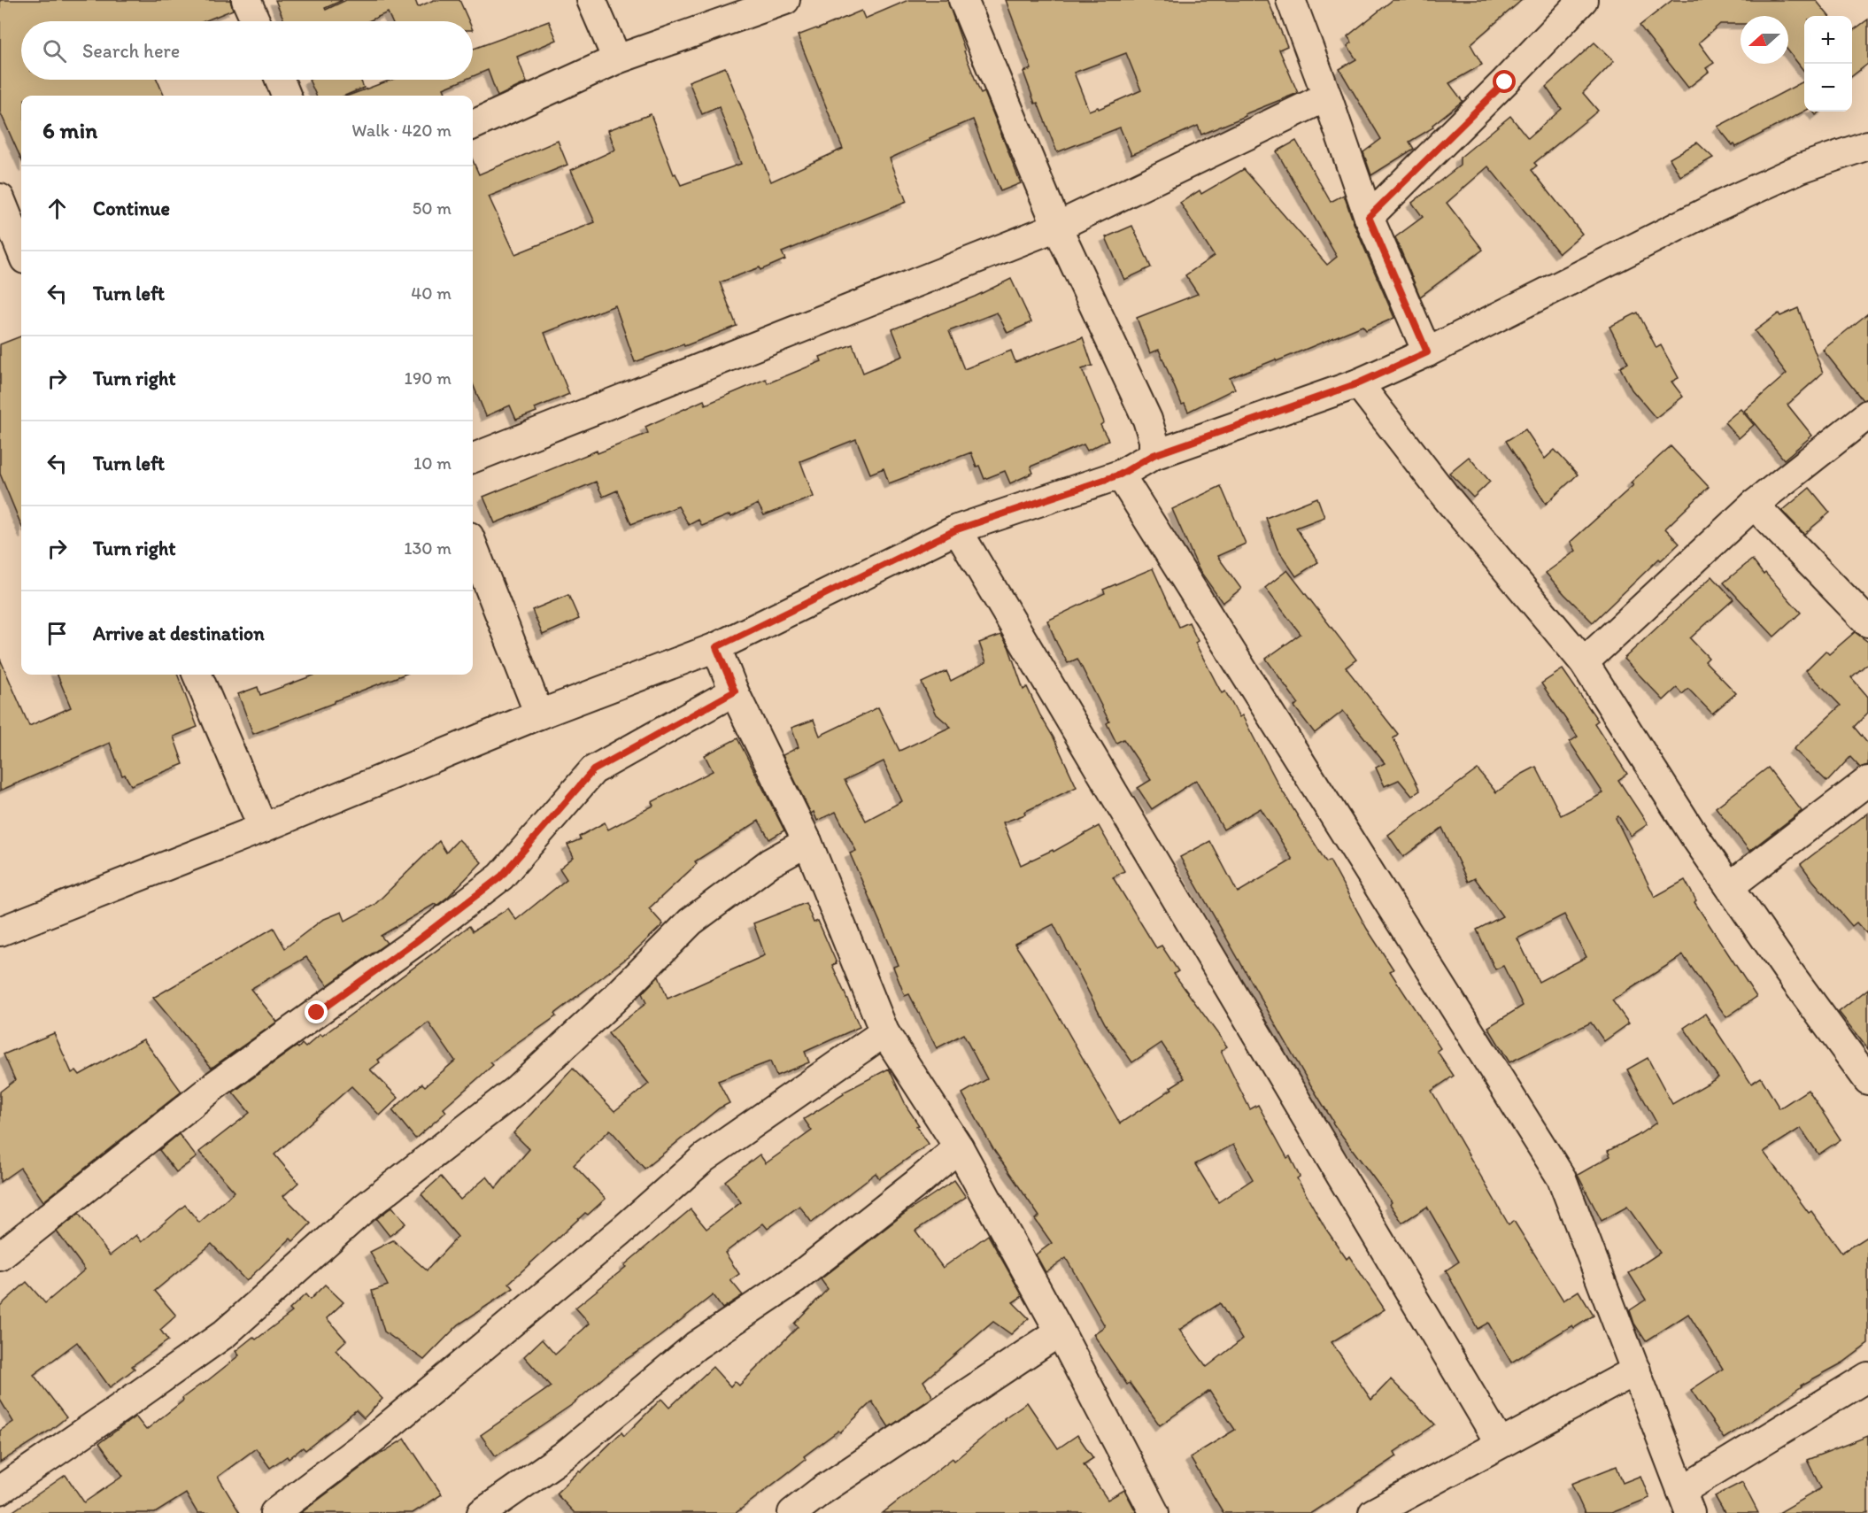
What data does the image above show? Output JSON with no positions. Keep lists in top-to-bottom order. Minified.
{"north":"left","page":{"map_buttons":["+","−"],"search":"Search here","heading":["6 min","Walk · 420 m"],"list":[["Continue","50 m"],["Turn left","40 m"],["Turn right","190 m"],["Turn left","10 m"],["Turn right","130 m"],"Arrive at destination"]}}
